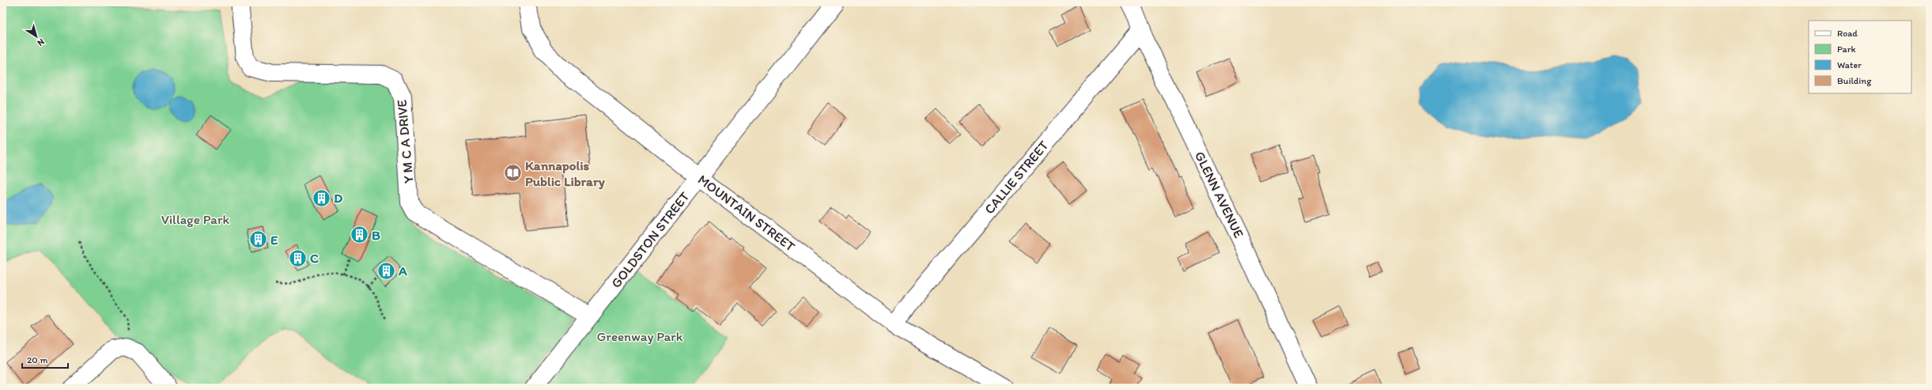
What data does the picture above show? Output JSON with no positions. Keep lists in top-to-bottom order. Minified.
{"streets":{"street":["Y M C A DRIVE","CALLIE STREET","GLENN AVENUE","MOUNTAIN STREET","GOLDSTON STREET"]},"crossings":[["Y M C A DRIVE","GOLDSTON STREET"],["CALLIE STREET","GLENN AVENUE"],["CALLIE STREET","MOUNTAIN STREET"],["MOUNTAIN STREET","GOLDSTON STREET"]],"parks":["Village Park","Greenway Park"],"places":{"library":["Kannapolis Public Library"],"building":["D","B","E","C","A"]},"legend":["Road","Park","Water","Building"],"scale_bar":"20 m","north":"bottom right"}
